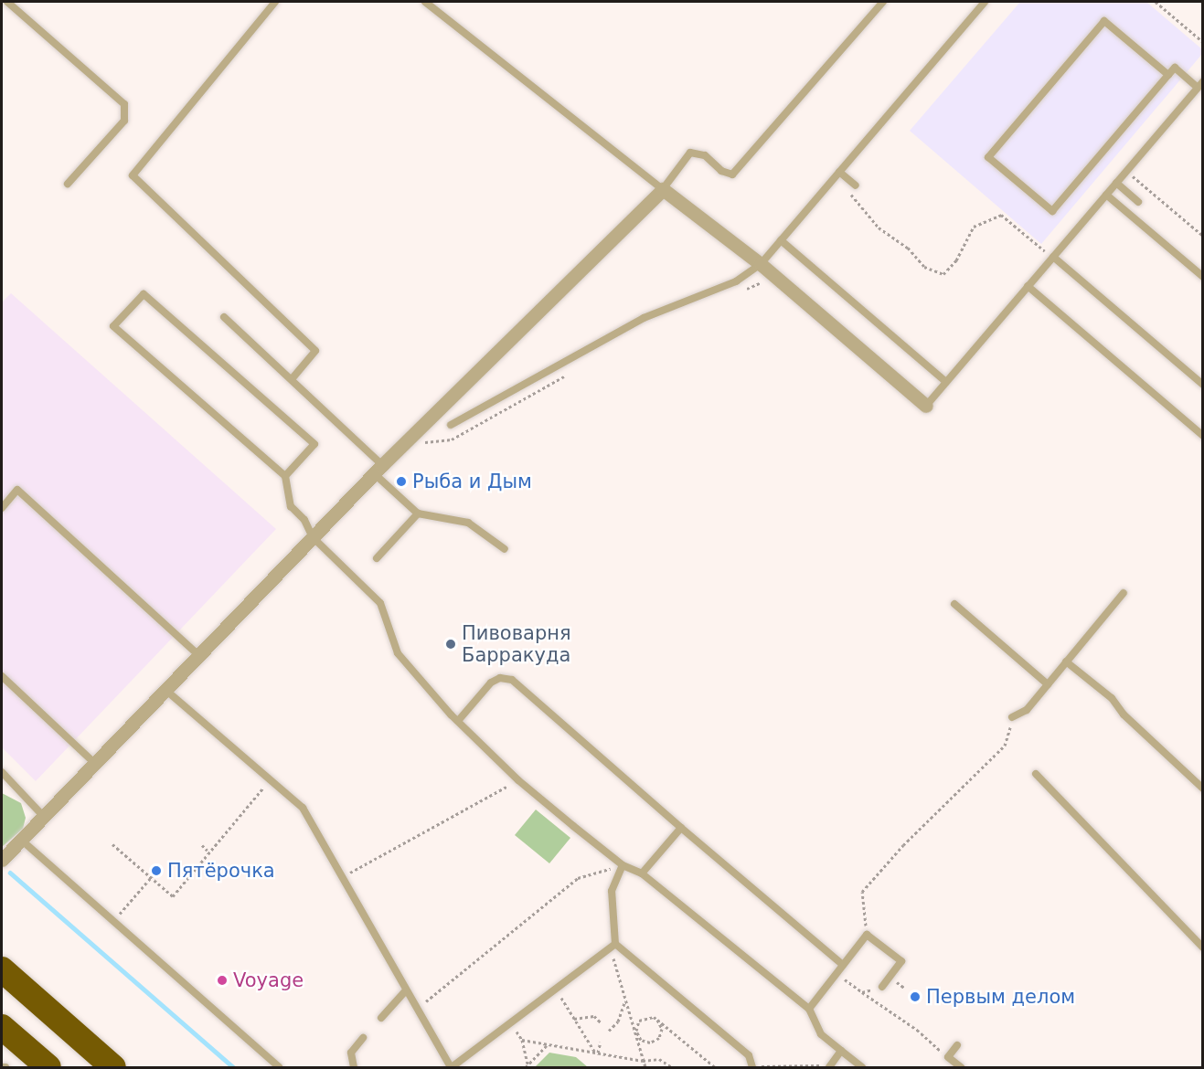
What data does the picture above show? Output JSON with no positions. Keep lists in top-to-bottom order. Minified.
{"places":["Рыба и Дым","Пивоварня Барракуда","Пятёрочка","Voyage","Первым делом"]}
